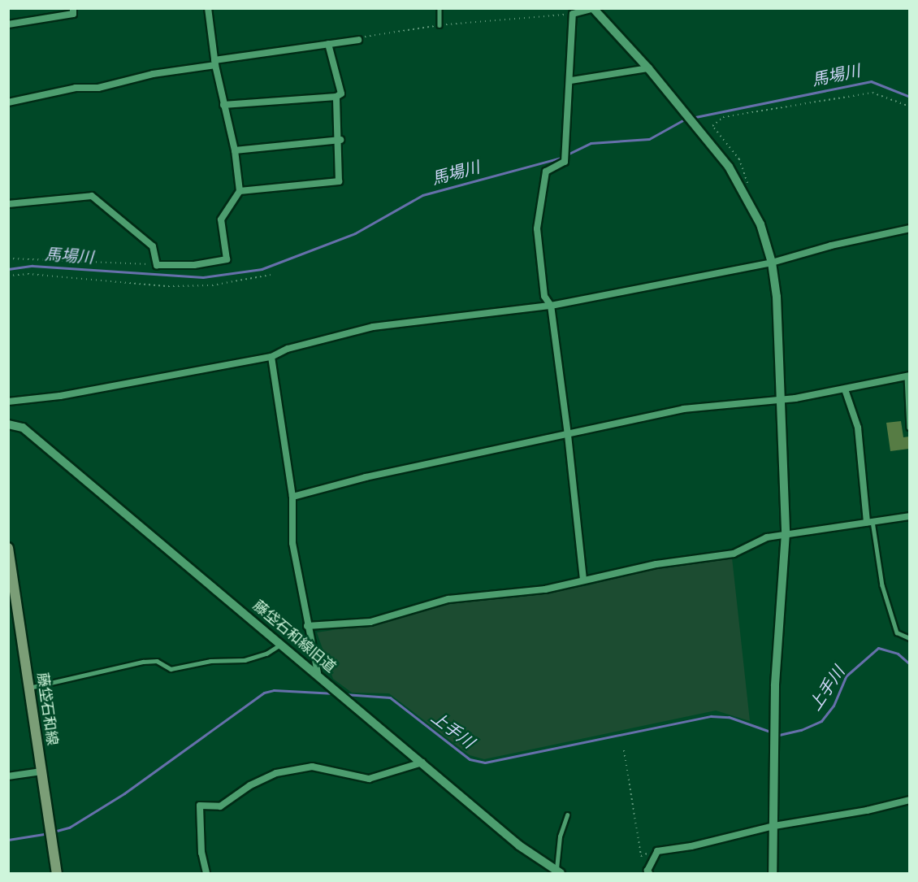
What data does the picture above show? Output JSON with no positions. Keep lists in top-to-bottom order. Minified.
{"streets":{"main road":["藤垈石和線"],"street":["藤垈石和線旧道"]},"water":["馬場川","上手川"]}
